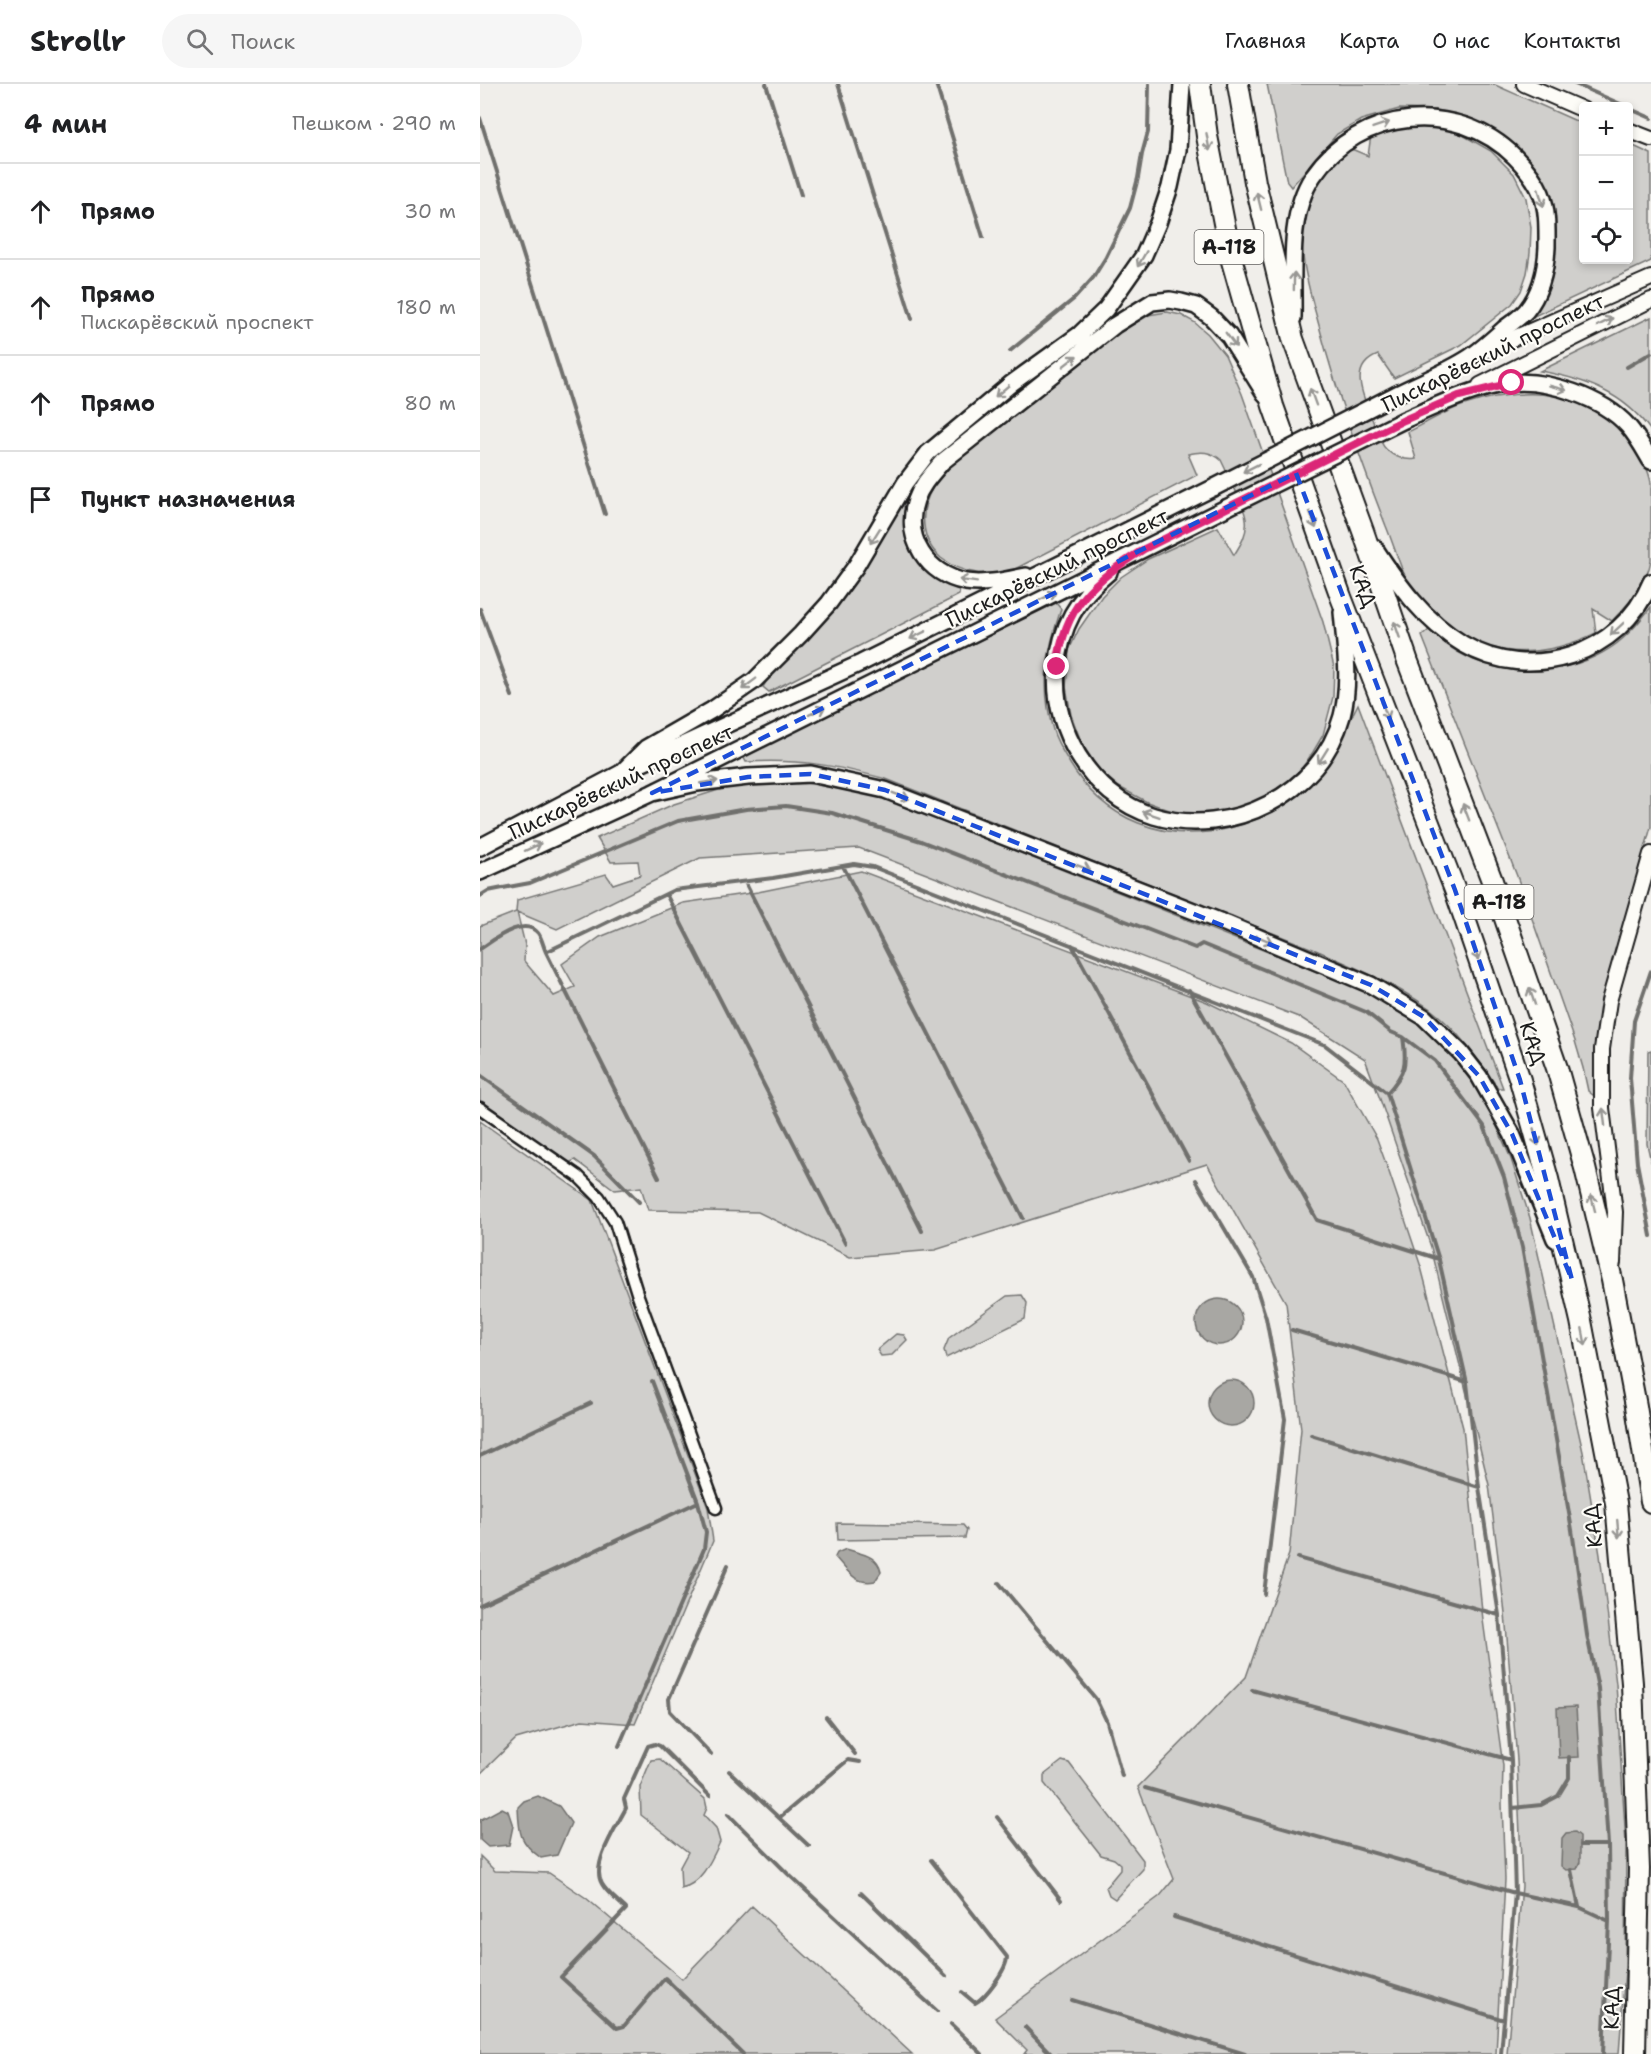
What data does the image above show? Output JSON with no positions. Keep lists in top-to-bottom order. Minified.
{"streets":{"highway":["А-118","КАД"],"main road":["Пискарёвский проспект"]},"page":{"header":"Strollr","search":"Поиск","nav":["Главная","Карта","О нас","Контакты"],"heading":["4 мин","Пешком · 290 m"],"map_buttons":["+","−"],"list":[["Прямо","30 m"],["Прямо","Пискарёвский проспект","180 m"],["Прямо","80 m"],"Пункт назначения"]}}
